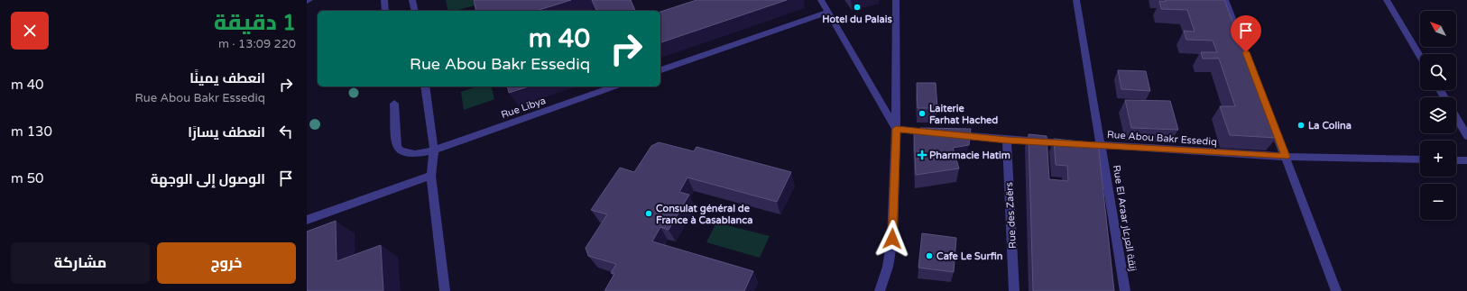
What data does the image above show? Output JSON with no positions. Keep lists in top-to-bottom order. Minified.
{"streets":{"street":["Rue Libya","Rue Abou Bakr Essediq","Rue des Zaërs","Rue El Araar زنقة العرعار"]},"crossings":[["Rue Abou Bakr Essediq","Rue des Zaërs"],["Rue Abou Bakr Essediq","Rue El Araar زنقة العرعار"]],"places":{"other":["Hotel du Palais","Laiterie Farhat Hached","La Colina","Consulat général de France à Casablanca","Cafe Le Surfin"],"health":["Pharmacie Hatim"]},"north":"top left","page":{"heading":["1 دقيقة","220 m · 13:09"],"map_buttons":["+","−"],"turn":["40 m","Rue Abou Bakr Essediq"],"list":[{"name":"انعطف يمينًا","note":"Rue Abou Bakr Essediq","value":"40 m"},{"name":"انعطف يسارًا","value":"130 m"},{"name":"الوصول إلى الوجهة","value":"50 m"}],"buttons":["خروج","مشاركة"]}}
